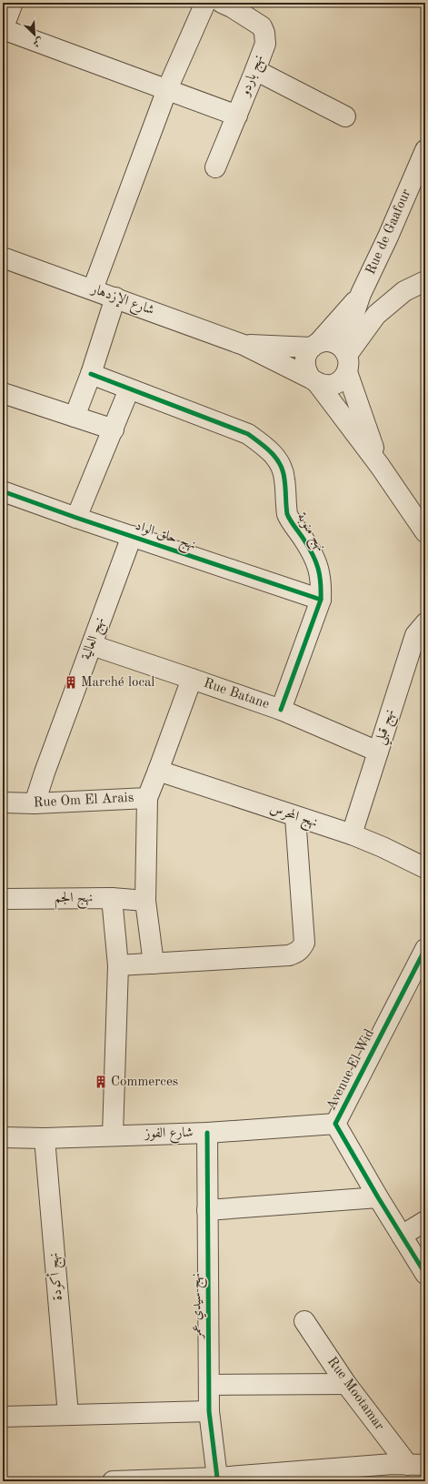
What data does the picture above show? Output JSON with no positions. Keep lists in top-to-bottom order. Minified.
{"streets":{"street":["نهج باردو","Rue de Gaafour","شارع الإزدهار","نهج منوبة","نهج حلق الواد","نهج العالية","Rue Batane","نهج قبلي","Rue Om El Arais","نهج المحرس","نهج الجم","Avenue El Wid","شارع الفوز","نهج أكودة","نهج سيدي عمر","Rue Mootamar"]},"crossings":[["نهج منوبة","نهج حلق الواد"],["نهج منوبة","Rue Batane"],["نهج حلق الواد","نهج العالية"],["نهج العالية","Rue Batane"],["نهج العالية","Rue Om El Arais"],["Rue Batane","نهج قبلي"],["Rue Batane","Rue Om El Arais"],["نهج قبلي","نهج المحرس"],["Rue Om El Arais","نهج المحرس"],["Avenue El Wid","شارع الفوز"],["شارع الفوز","نهج أكودة"],["شارع الفوز","نهج سيدي عمر"]],"places":{"building":["Marché local","Commerces"]},"north":"bottom right"}
